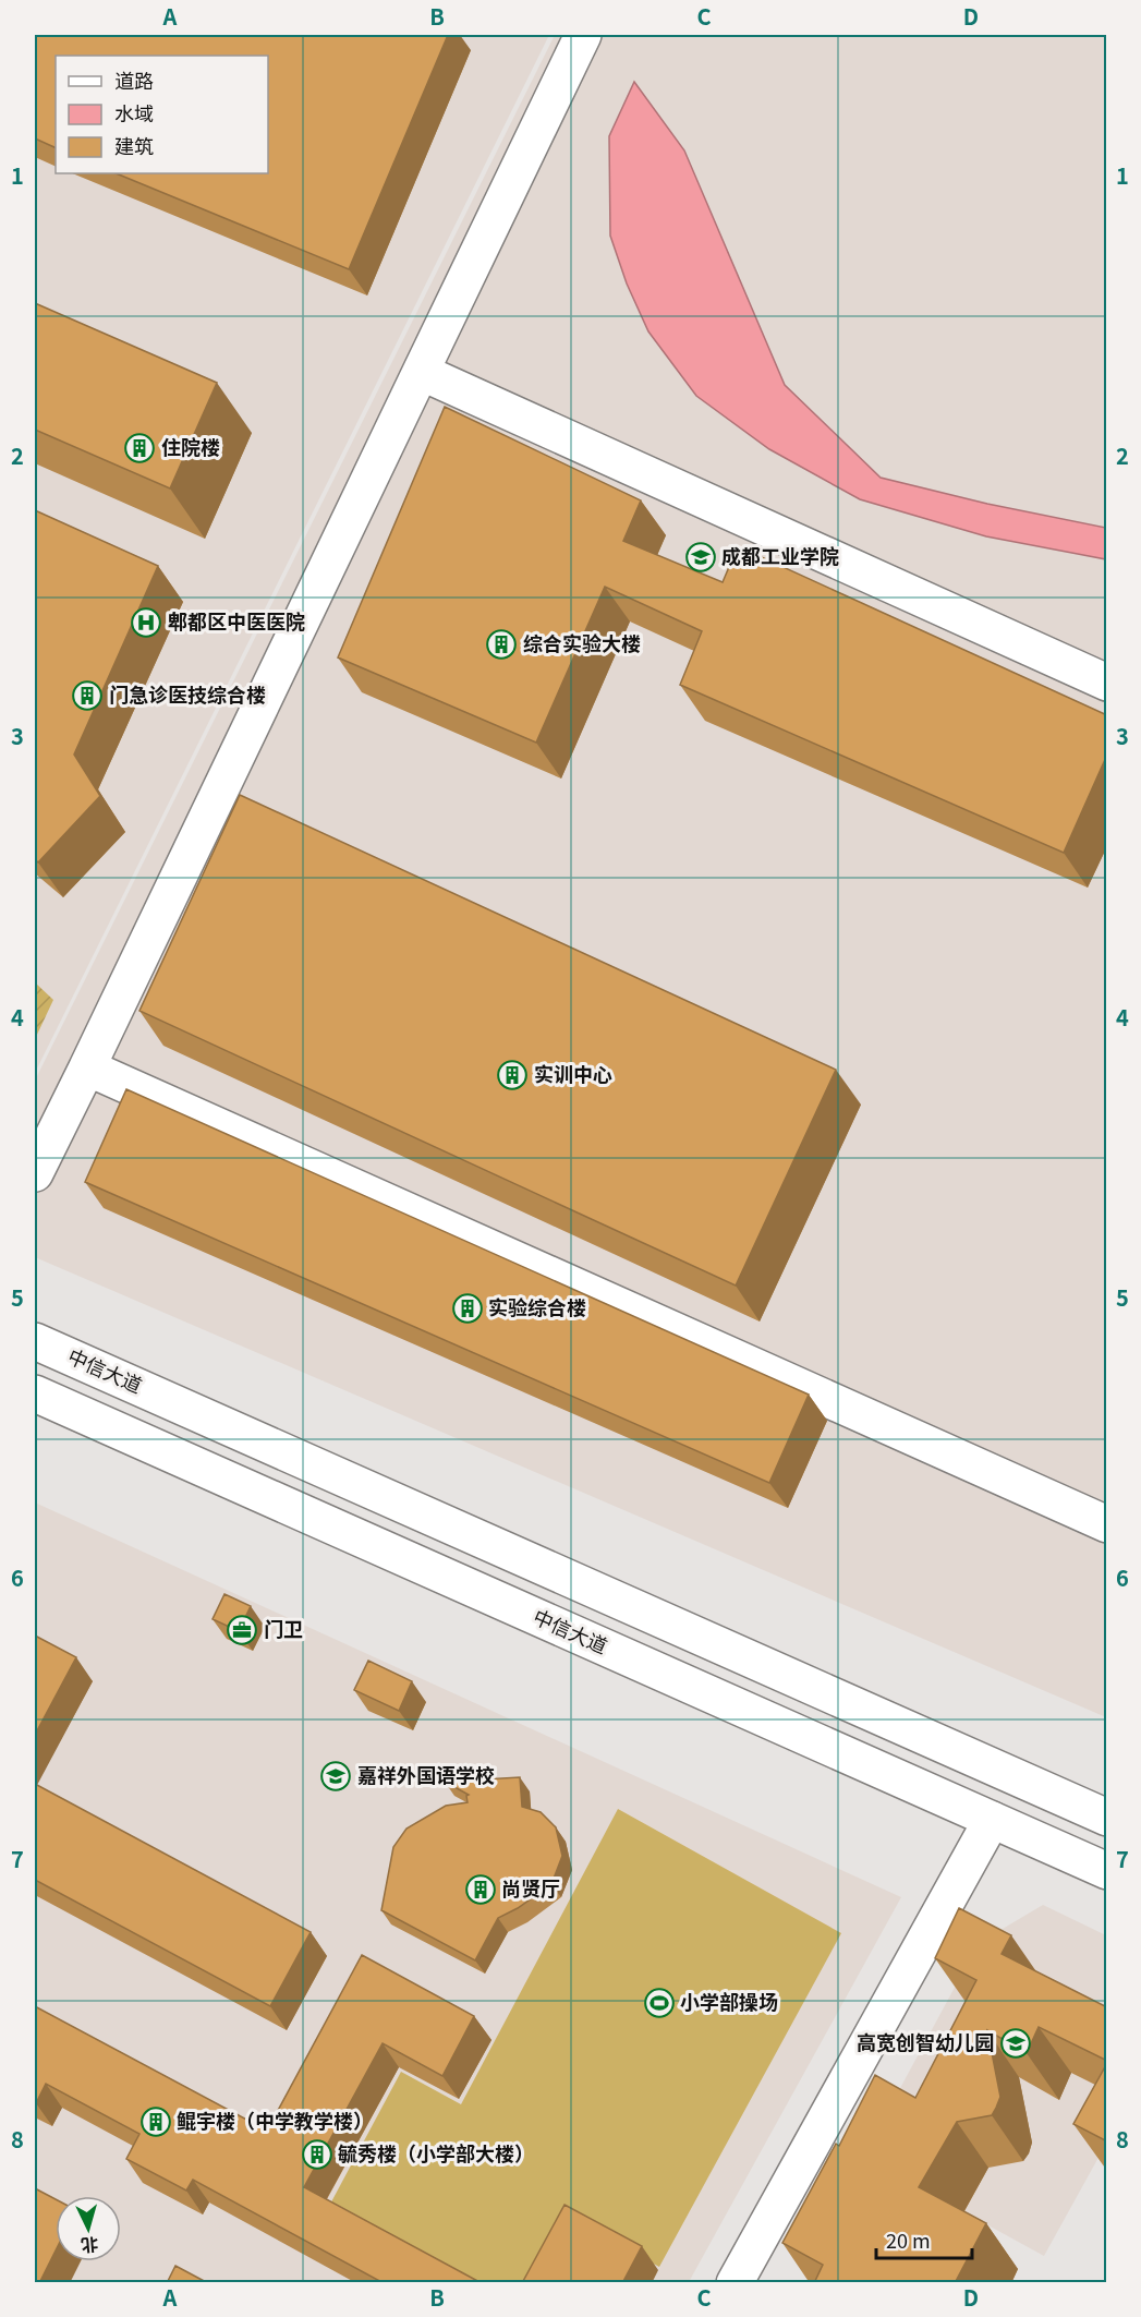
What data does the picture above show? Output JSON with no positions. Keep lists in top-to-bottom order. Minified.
{"streets":{"street":["中信大道"]},"places":{"building":["住院楼","综合实验大楼","门急诊医技综合楼","实训中心","实验综合楼","尚贤厅","鲲宇楼（中学教学楼）","毓秀楼（小学部大楼）"],"school or university":["成都工业学院","嘉祥外国语学校","高宽创智幼儿园"],"hospital":["郫都区中医医院"],"office":["门卫"],"sports":["小学部操场"]},"legend":["道路","水域","建筑"],"scale_bar":"20 m","north":"bottom","grid":{"columns":["A","B","C","D"],"rows":["1","2","3","4","5","6","7","8"]}}
